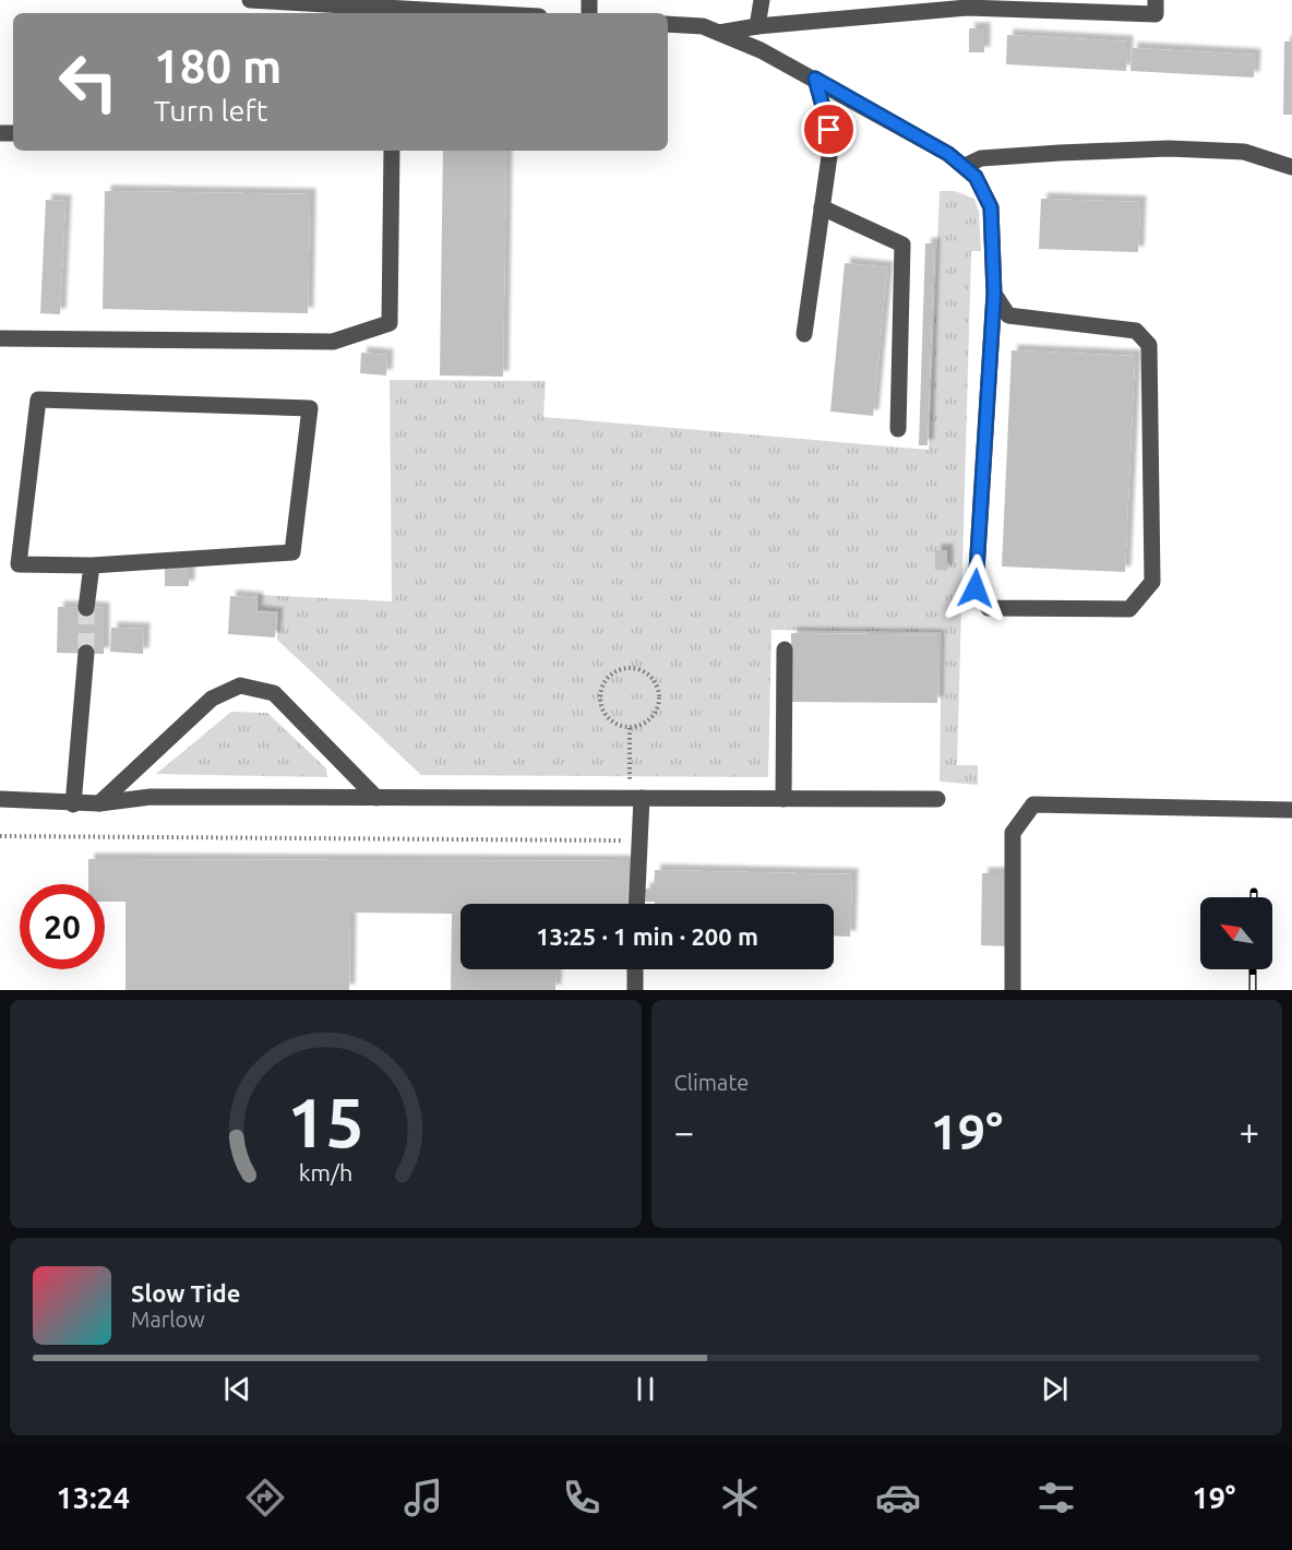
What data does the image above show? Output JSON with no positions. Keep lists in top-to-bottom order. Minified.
{"north":"top left","page":{"turn":["180 m","Turn left"],"limit":"20","trip":"13:25 · 1 min · 200 m","tile":"Climate","heat":["−","19°","+"],"song":["Slow Tide","Marlow"],"tabs":["13:24","19°"],"gauge":["15","km/h"]}}
